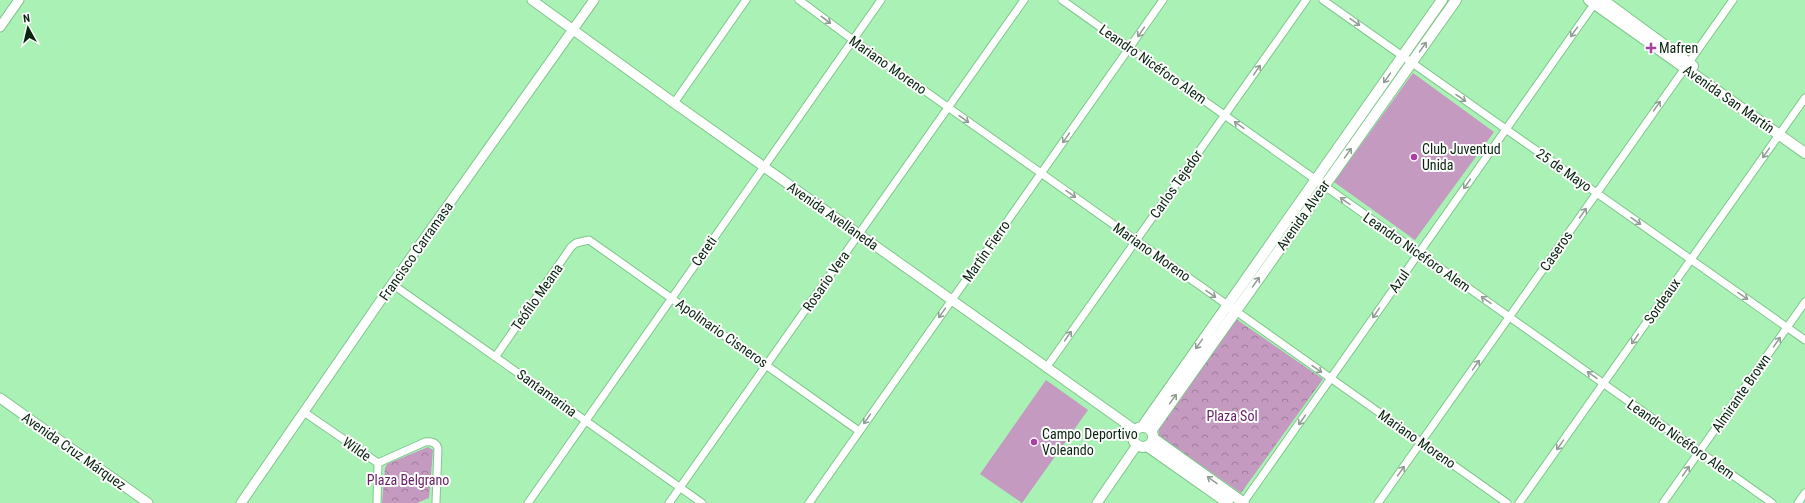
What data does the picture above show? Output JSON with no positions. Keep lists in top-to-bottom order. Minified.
{"streets":{"main road":["Avenida San Martín","Avenida Alvear","Avenida Avellaneda"],"street":["Leandro Nicéforo Alem","Mariano Moreno","25 de Mayo","Carlos Tejedor","Francisco Carramasa","Cereti","Martín Fierro","Caseros","Rosario Vera","Azul","Teófilo Meana","Sordeaux","Apolinario Cisneros","Santamarina","Almirante Brown","Wilde","Avenida Cruz Márquez"]},"crossings":[["Leandro Nicéforo Alem","Carlos Tejedor"],["Leandro Nicéforo Alem","Avenida Alvear"],["Leandro Nicéforo Alem","Martín Fierro"],["Leandro Nicéforo Alem","Caseros"],["Leandro Nicéforo Alem","Azul"],["Leandro Nicéforo Alem","Sordeaux"],["Leandro Nicéforo Alem","Almirante Brown"],["Mariano Moreno","Carlos Tejedor"],["Mariano Moreno","Avenida Alvear"],["Mariano Moreno","Cereti"],["Mariano Moreno","Martín Fierro"],["Mariano Moreno","Caseros"],["Mariano Moreno","Rosario Vera"],["Mariano Moreno","Azul"],["Avenida San Martín","Caseros"],["Avenida San Martín","Azul"],["Avenida San Martín","Sordeaux"],["25 de Mayo","Avenida Alvear"],["25 de Mayo","Caseros"],["25 de Mayo","Azul"],["25 de Mayo","Sordeaux"],["25 de Mayo","Almirante Brown"],["Carlos Tejedor","Avenida Avellaneda"],["Avenida Alvear","Avenida Avellaneda"],["Avenida Avellaneda","Francisco Carramasa"],["Avenida Avellaneda","Cereti"],["Avenida Avellaneda","Martín Fierro"],["Avenida Avellaneda","Rosario Vera"],["Avenida Avellaneda","Azul"],["Francisco Carramasa","Santamarina"],["Francisco Carramasa","Wilde"],["Cereti","Apolinario Cisneros"],["Cereti","Santamarina"],["Martín Fierro","Apolinario Cisneros"],["Rosario Vera","Apolinario Cisneros"],["Rosario Vera","Santamarina"],["Teófilo Meana","Apolinario Cisneros"],["Teófilo Meana","Santamarina"]],"one_way":["Leandro Nicéforo Alem","Mariano Moreno","25 de Mayo","Carlos Tejedor","Martín Fierro","Caseros","Azul","Sordeaux","Almirante Brown"],"parks":["Plaza Sol","Plaza Belgrano"],"places":{"health":["Mafren"],"other":["Club Juventud Unida","Campo Deportivo Voleando"]},"north":"top"}
